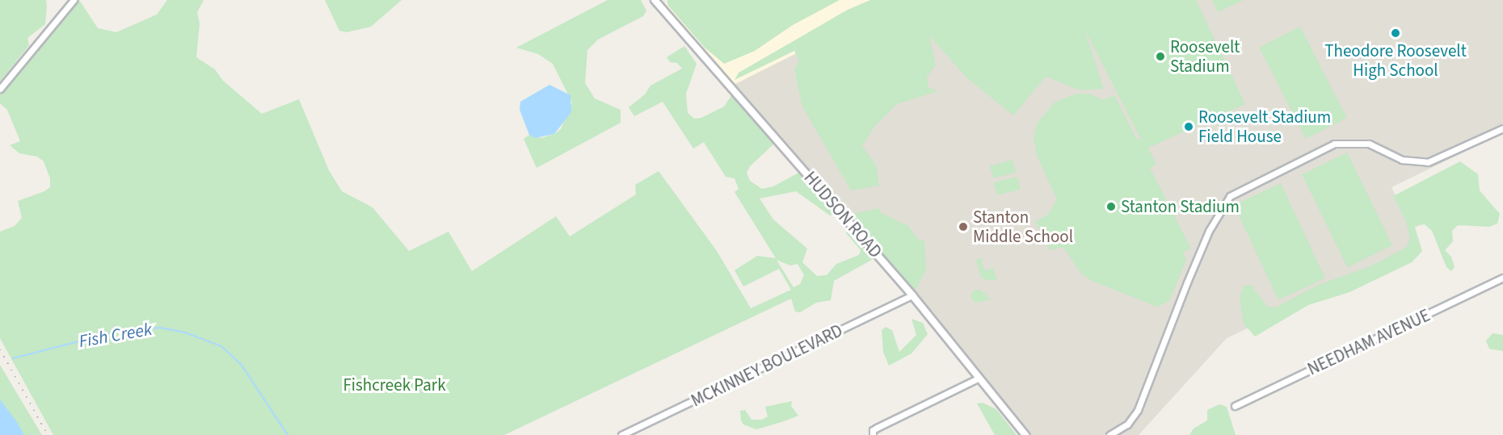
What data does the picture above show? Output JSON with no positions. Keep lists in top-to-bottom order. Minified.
{"streets":{"street":["HUDSON ROAD","NEEDHAM AVENUE","MCKINNEY BOULEVARD"]},"crossings":[["HUDSON ROAD","MCKINNEY BOULEVARD"]],"water":["Fish Creek"],"parks":["Fishcreek Park"],"places":["Theodore Roosevelt High School","Roosevelt Stadium","Roosevelt Stadium Field House","Stanton Stadium","Stanton Middle School"]}
